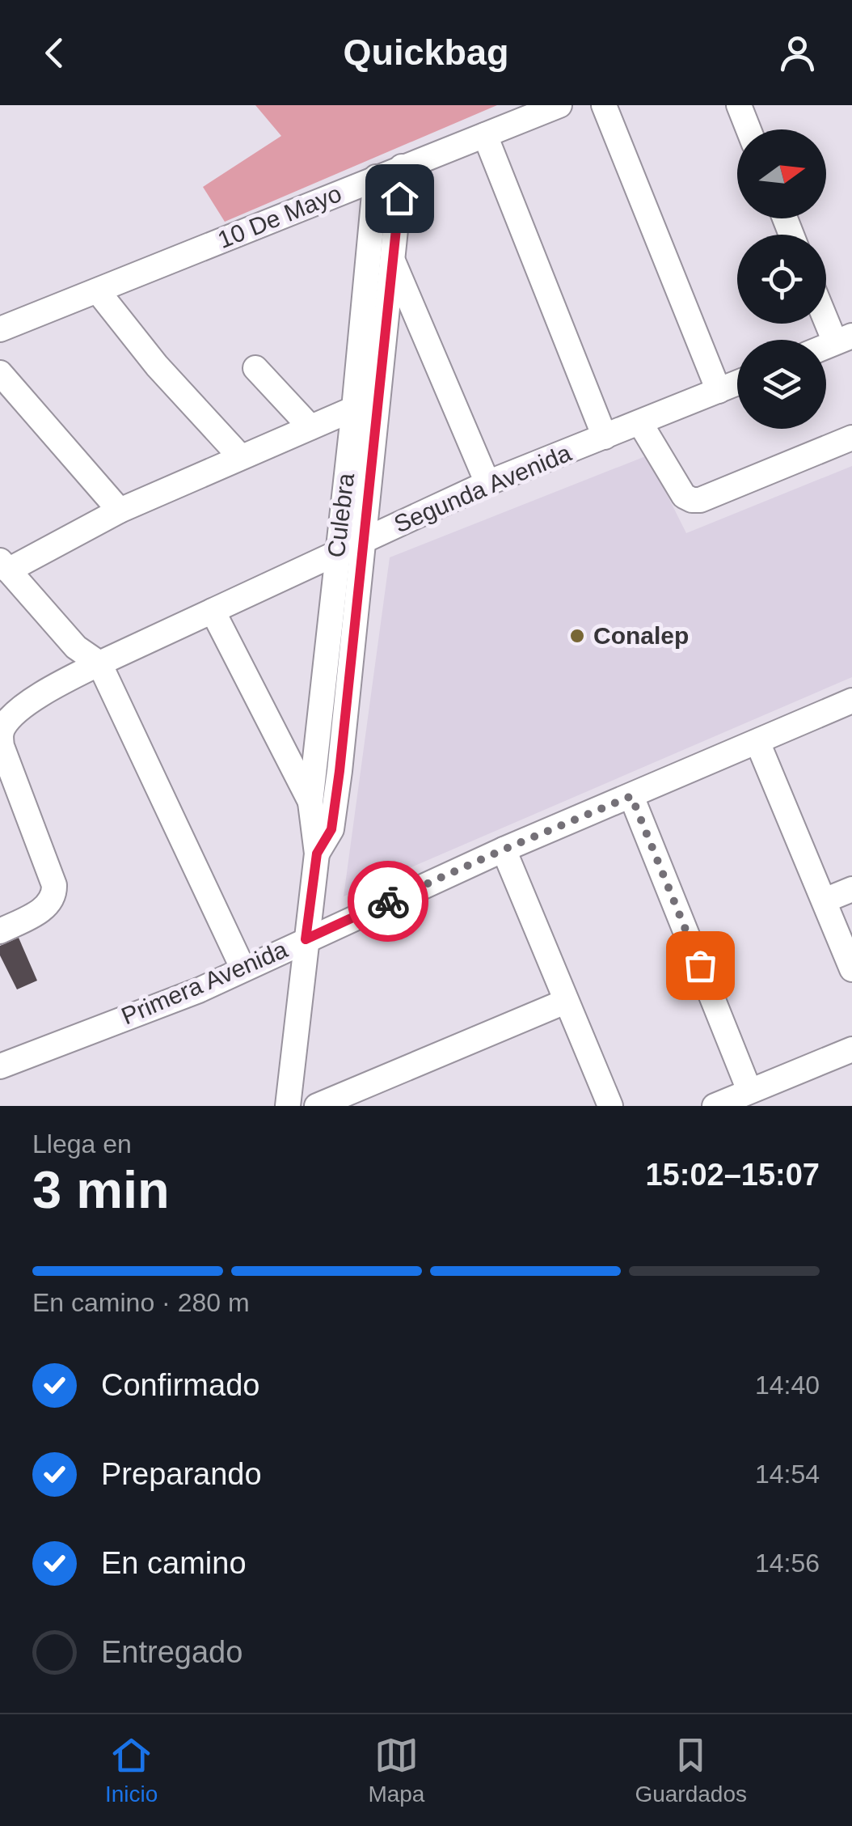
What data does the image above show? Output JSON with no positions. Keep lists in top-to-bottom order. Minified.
{"streets":{"street":["10 De Mayo","Segunda Avenida","Culebra","Primera Avenida"]},"crossings":[["10 De Mayo","Culebra"],["Segunda Avenida","Culebra"],["Culebra","Primera Avenida"]],"places":["Conalep"],"north":"right","page":{"header":"Quickbag","heading":["3 min","Llega en","15:02–15:07"],"bar":"En camino · 280 m","list":[["Confirmado","14:40"],["Preparando","14:54"],["En camino","14:56"],"Entregado"],"tabs":["Inicio","Mapa","Guardados"]}}
